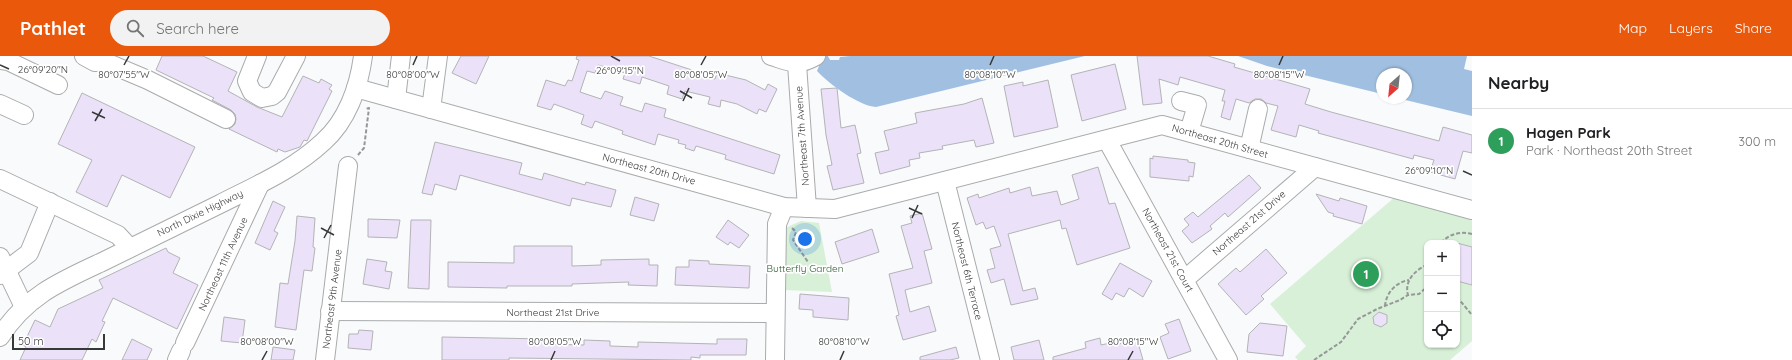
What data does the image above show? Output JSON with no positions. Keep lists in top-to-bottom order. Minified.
{"streets":{"street":["Northeast 7th Avenue","Northeast 20th Street","Northeast 20th Drive","North Dixie Highway","Northeast 21st Drive","Northeast 21st Court","Northeast 11th Avenue","Northeast 6th Terrace","Northeast 9th Avenue"]},"crossings":[["Northeast 7th Avenue","Northeast 20th Drive"],["Northeast 20th Street","Northeast 20th Drive"],["Northeast 20th Street","Northeast 21st Drive"],["Northeast 20th Street","Northeast 21st Court"],["Northeast 20th Street","Northeast 6th Terrace"],["Northeast 20th Drive","North Dixie Highway"],["Northeast 20th Drive","Northeast 6th Terrace"],["North Dixie Highway","Northeast 11th Avenue"],["Northeast 21st Drive","Northeast 21st Court"],["Northeast 21st Drive","Northeast 9th Avenue"]],"parks":["Butterfly Garden"],"scale_bar":"50 m","north":"bottom left","page":{"header":"Pathlet","search":"Search here","nav":["Map","Layers","Share"],"heading":"Nearby","list":[{"mark":"1","name":"Hagen Park","note":"Park · Northeast 20th Street","value":"300 m"}],"map_buttons":["+","−"],"pins":"1","scale":"50 m"},"coordinates":["26°09'20\"N","26°09'15\"N","80°07'55\"W","80°08'00\"W","80°08'05\"W","80°08'10\"W","80°08'15\"W","26°09'10\"N"]}
